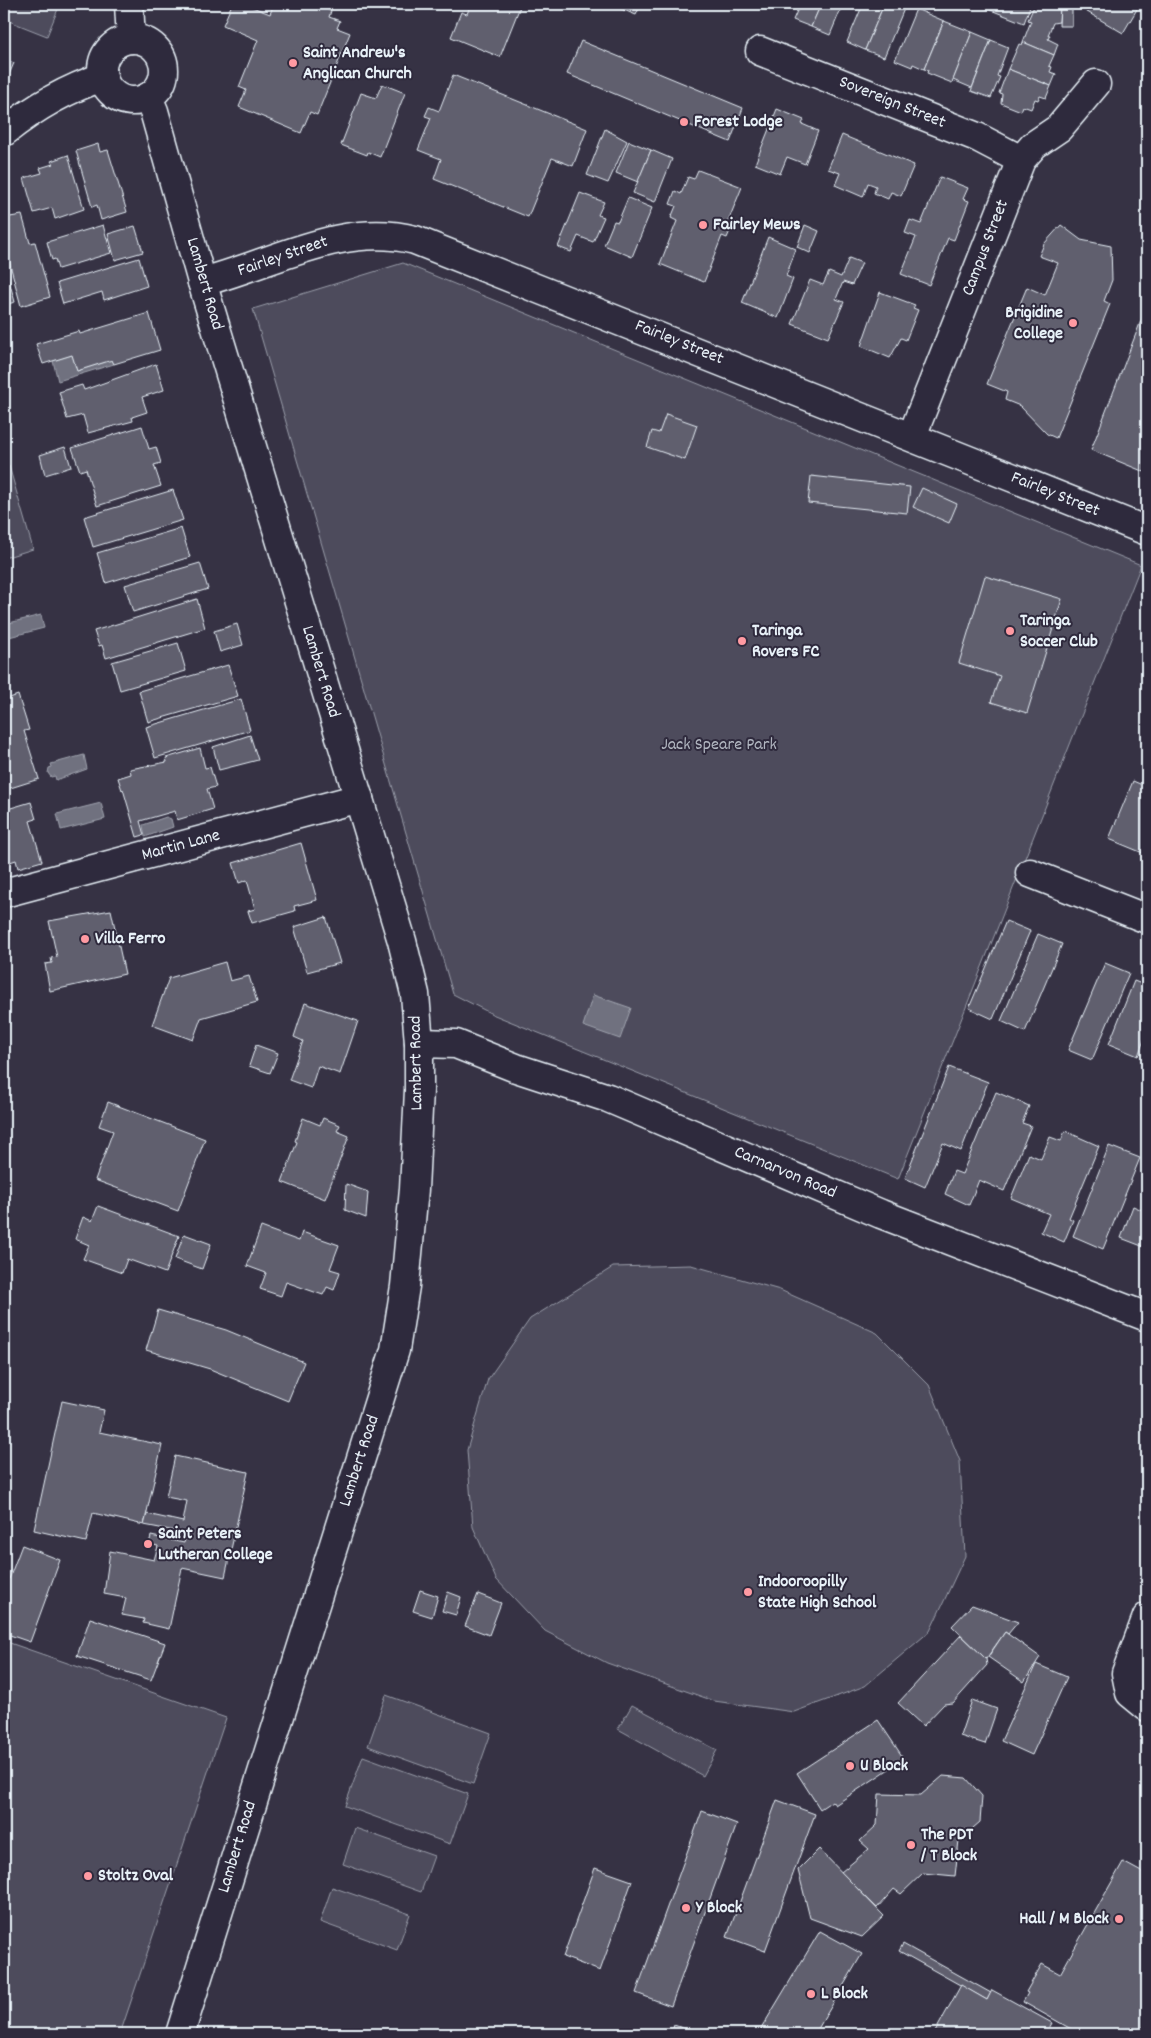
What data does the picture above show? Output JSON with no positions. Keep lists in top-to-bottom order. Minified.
{"streets":{"street":["Sovereign Street","Campus Street","Fairley Street","Lambert Road","Martin Lane","Carnarvon Road"]},"crossings":[["Sovereign Street","Campus Street"],["Campus Street","Fairley Street"],["Fairley Street","Lambert Road"],["Lambert Road","Martin Lane"],["Lambert Road","Carnarvon Road"]],"parks":["Jack Speare Park"],"places":["Saint Andrew's Anglican Church","Forest Lodge","Fairley Mews","Brigidine College","Taringa Soccer Club","Taringa Rovers FC","Villa Ferro","Saint Peters Lutheran College","Indooroopilly State High School","U Block","The PDT / T Block","Stoltz Oval","Y Block","Hall / M Block","L Block"]}
